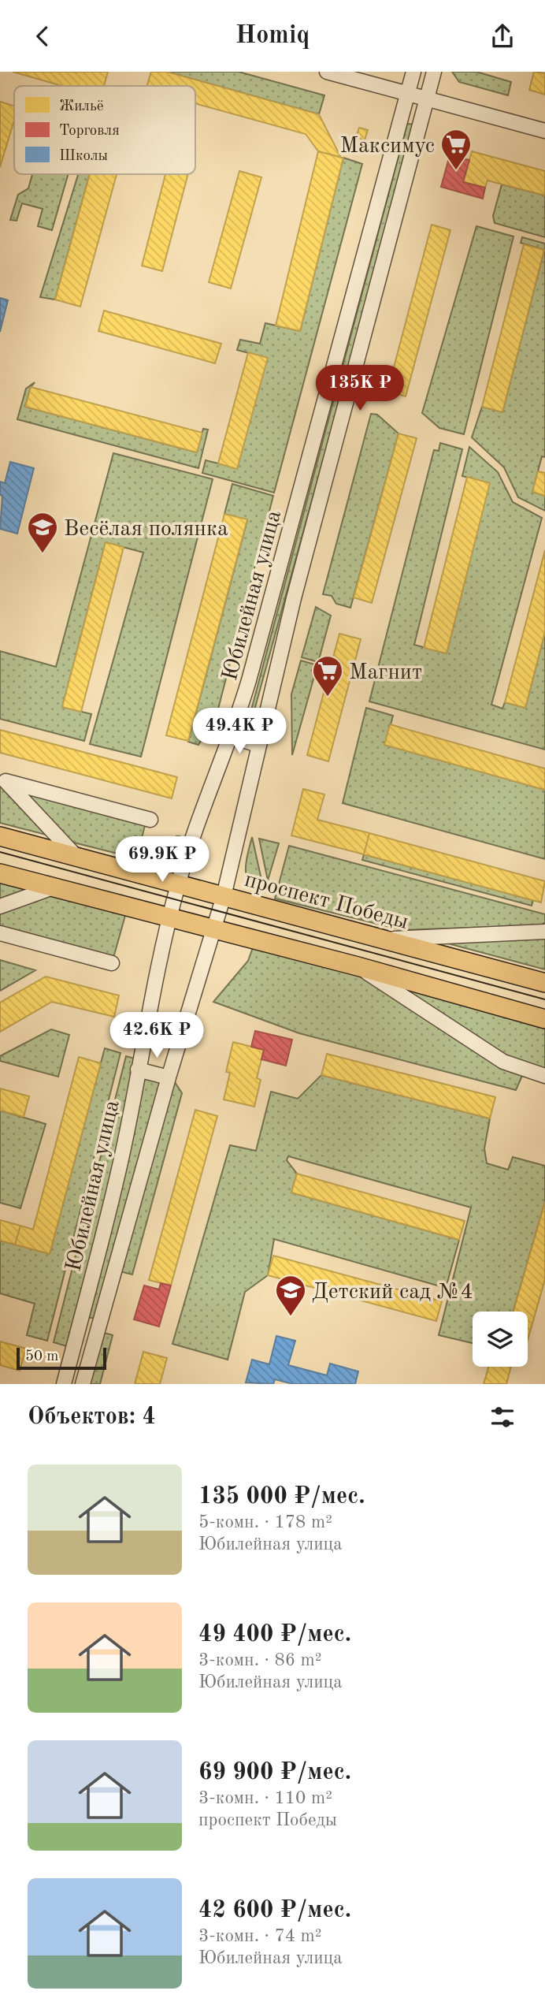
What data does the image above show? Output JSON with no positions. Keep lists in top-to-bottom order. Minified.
{"streets":{"main road":["проспект Победы"],"street":["Юбилейная улица"]},"crossings":[["Юбилейная улица","проспект Победы"]],"places":{"supermarket":["Максимус","Магнит"],"school or university":["Весёлая полянка","Детский сад №4"]},"legend":["Жильё","Торговля","Школы"],"scale_bar":"50 m","page":{"header":"Homiq","price":["135K ₽","49.4K ₽","69.9K ₽","42.6K ₽"],"scale":"50 m","heading":"Объектов: 4","list":[{"name":"135 000 ₽/мес.","note":"5-комн. · 178 m² · Юбилейная улица"},{"name":"49 400 ₽/мес.","note":"3-комн. · 86 m² · Юбилейная улица"},{"name":"69 900 ₽/мес.","note":"3-комн. · 110 m² · проспект Победы"},{"name":"42 600 ₽/мес.","note":"3-комн. · 74 m² · Юбилейная улица"}]}}
